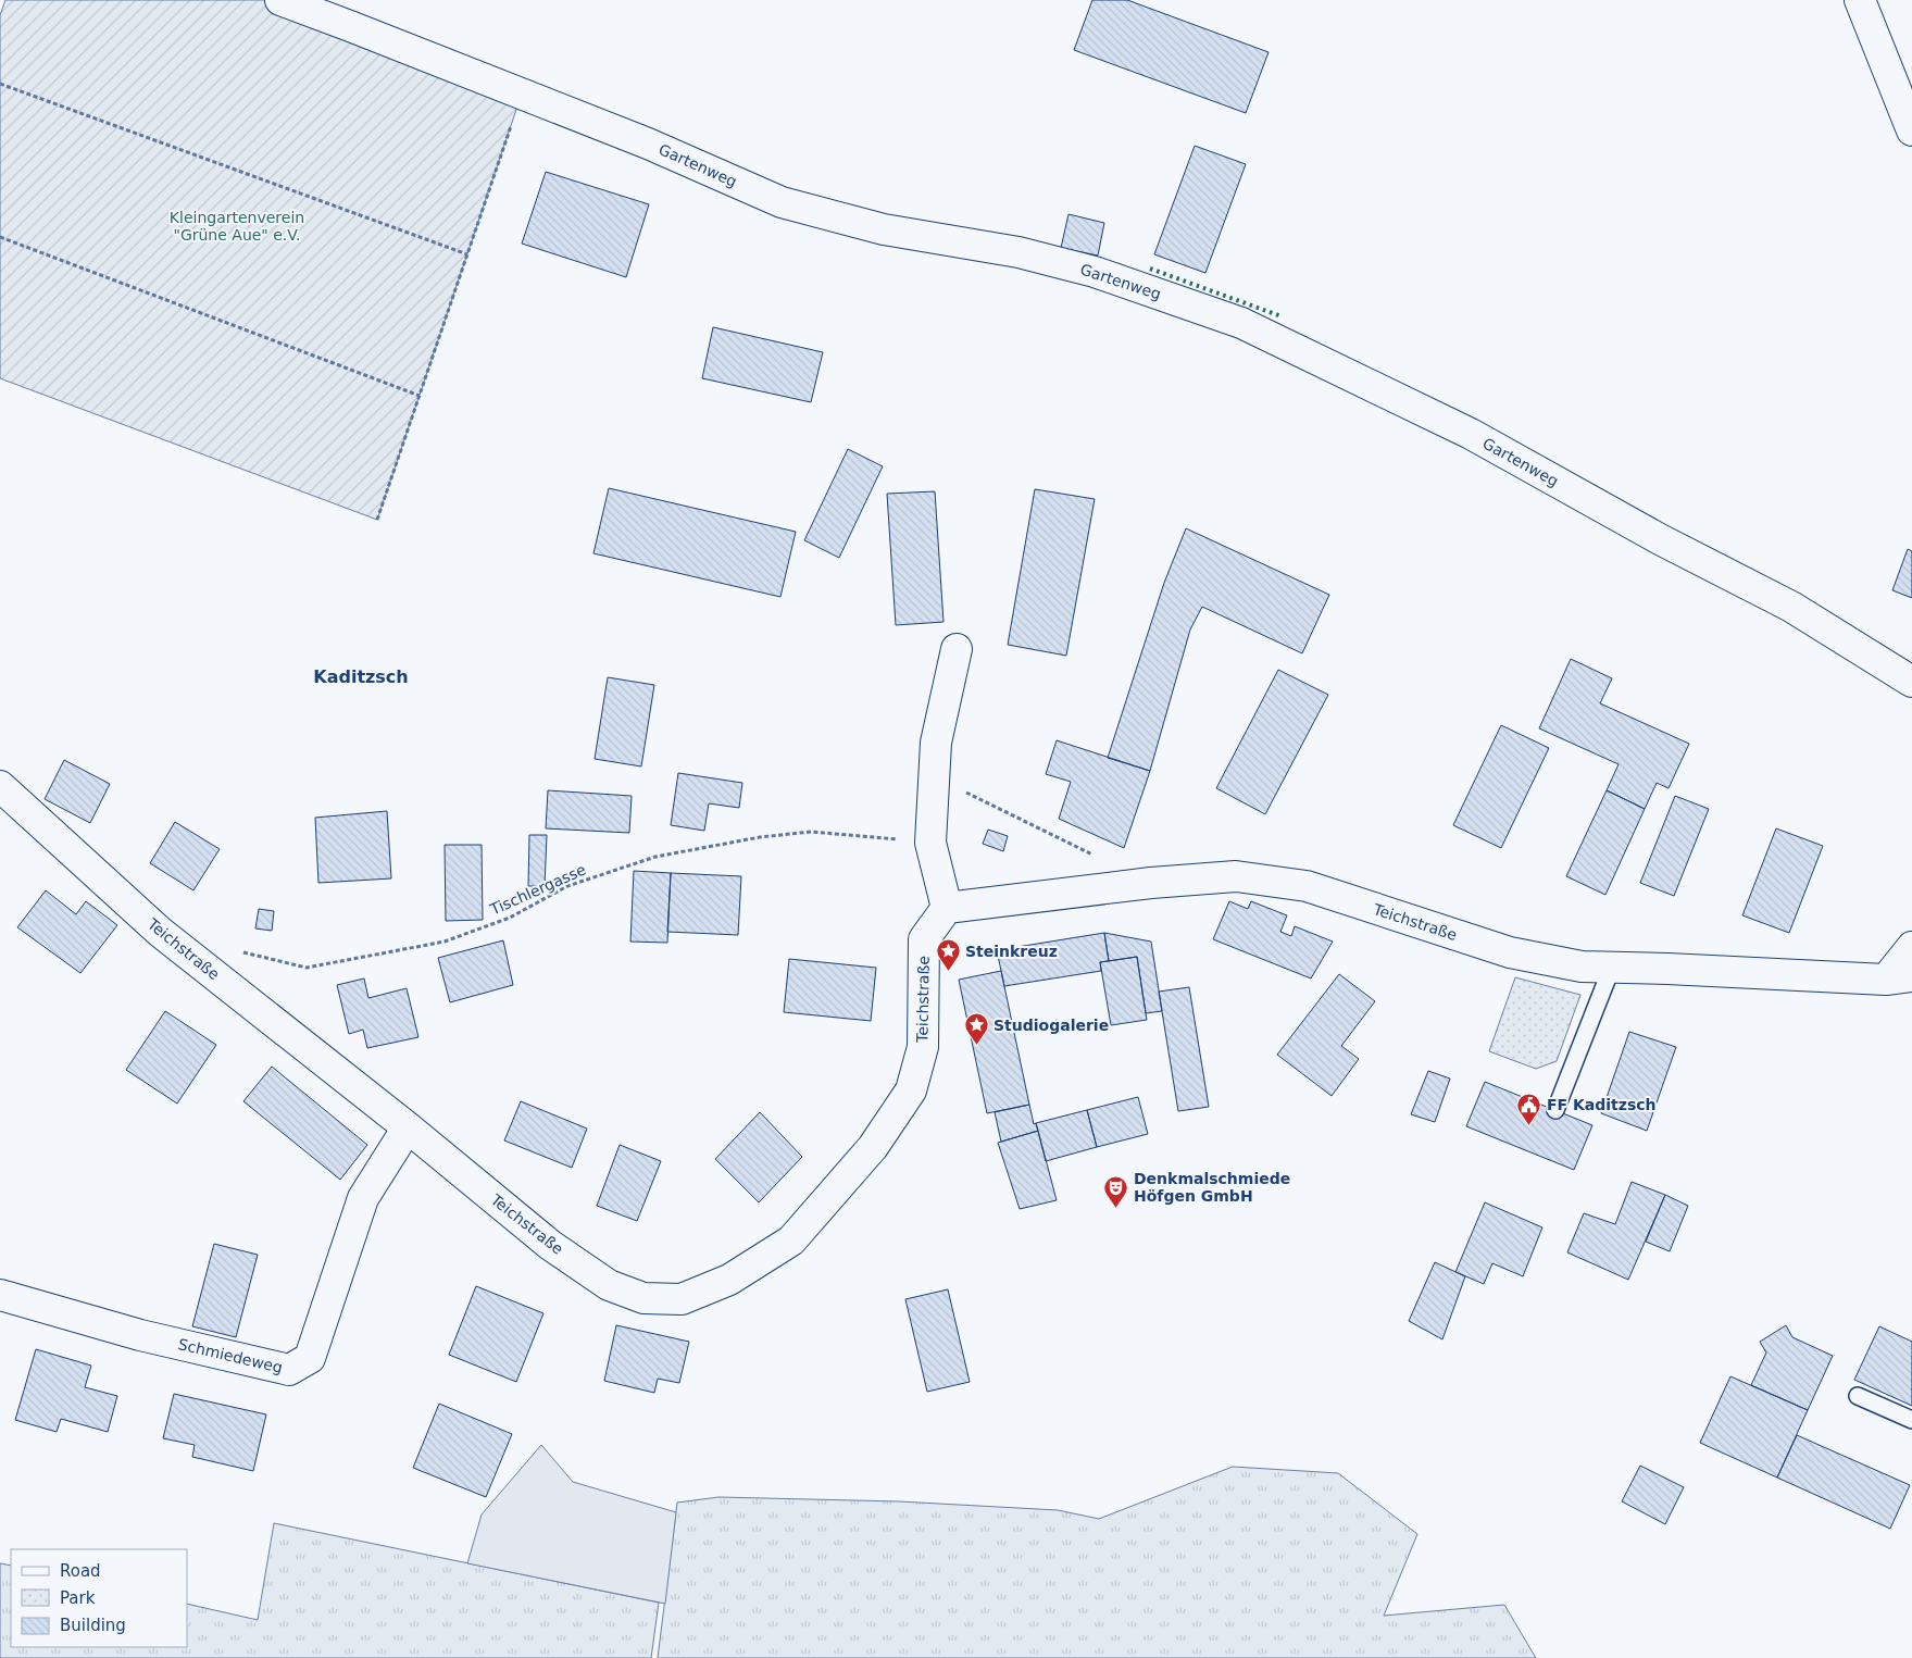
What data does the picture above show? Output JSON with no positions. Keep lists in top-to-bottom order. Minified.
{"streets":{"street":["Gartenweg","Teichstraße","Schmiedeweg"],"path":["Tischlergasse"]},"crossings":[["Teichstraße","Schmiedeweg"]],"districts":["Kaditzsch"],"parks":["Kleingartenverein \"Grüne Aue\" e.V."],"places":{"place":["Steinkreuz","Studiogalerie"],"public building":["FF Kaditzsch"],"theatre":["Denkmalschmiede Höfgen GmbH"]},"legend":["Road","Park","Building"]}
